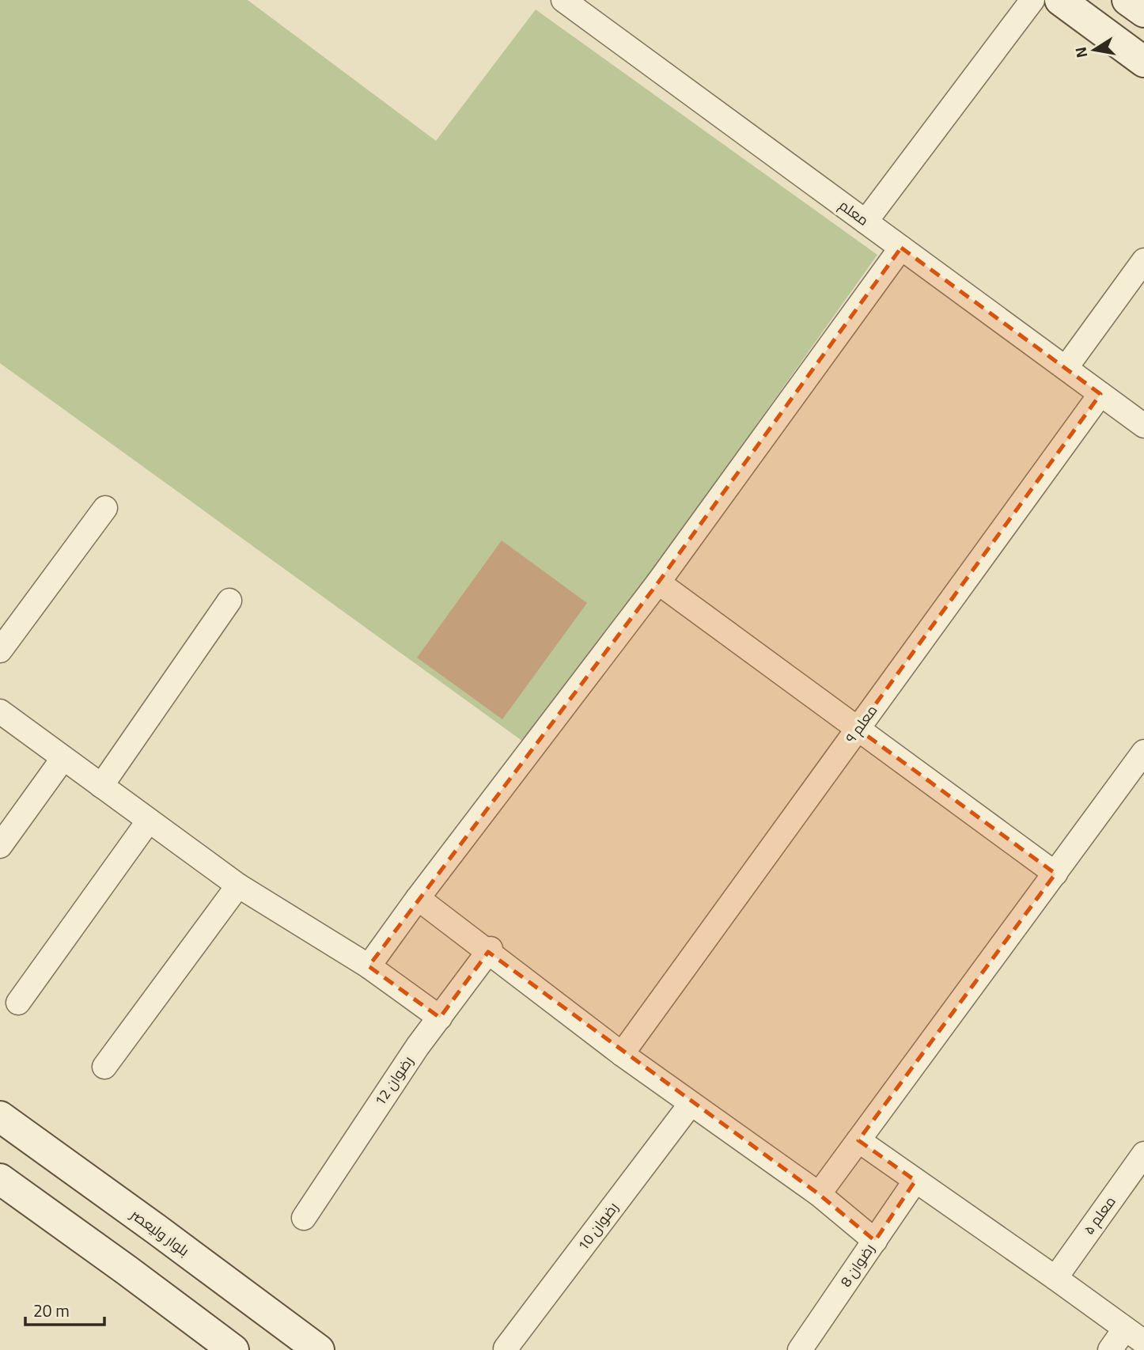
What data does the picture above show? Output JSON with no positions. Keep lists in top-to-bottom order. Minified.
{"streets":{"main road":["بلوار ولیعصر"],"street":["معلم","معلم ۹","رضوان 12","معلم ۵","رضوان 10","رضوان 8"]},"crossings":[["معلم","معلم ۹"]],"scale_bar":"20 m","north":"left"}
